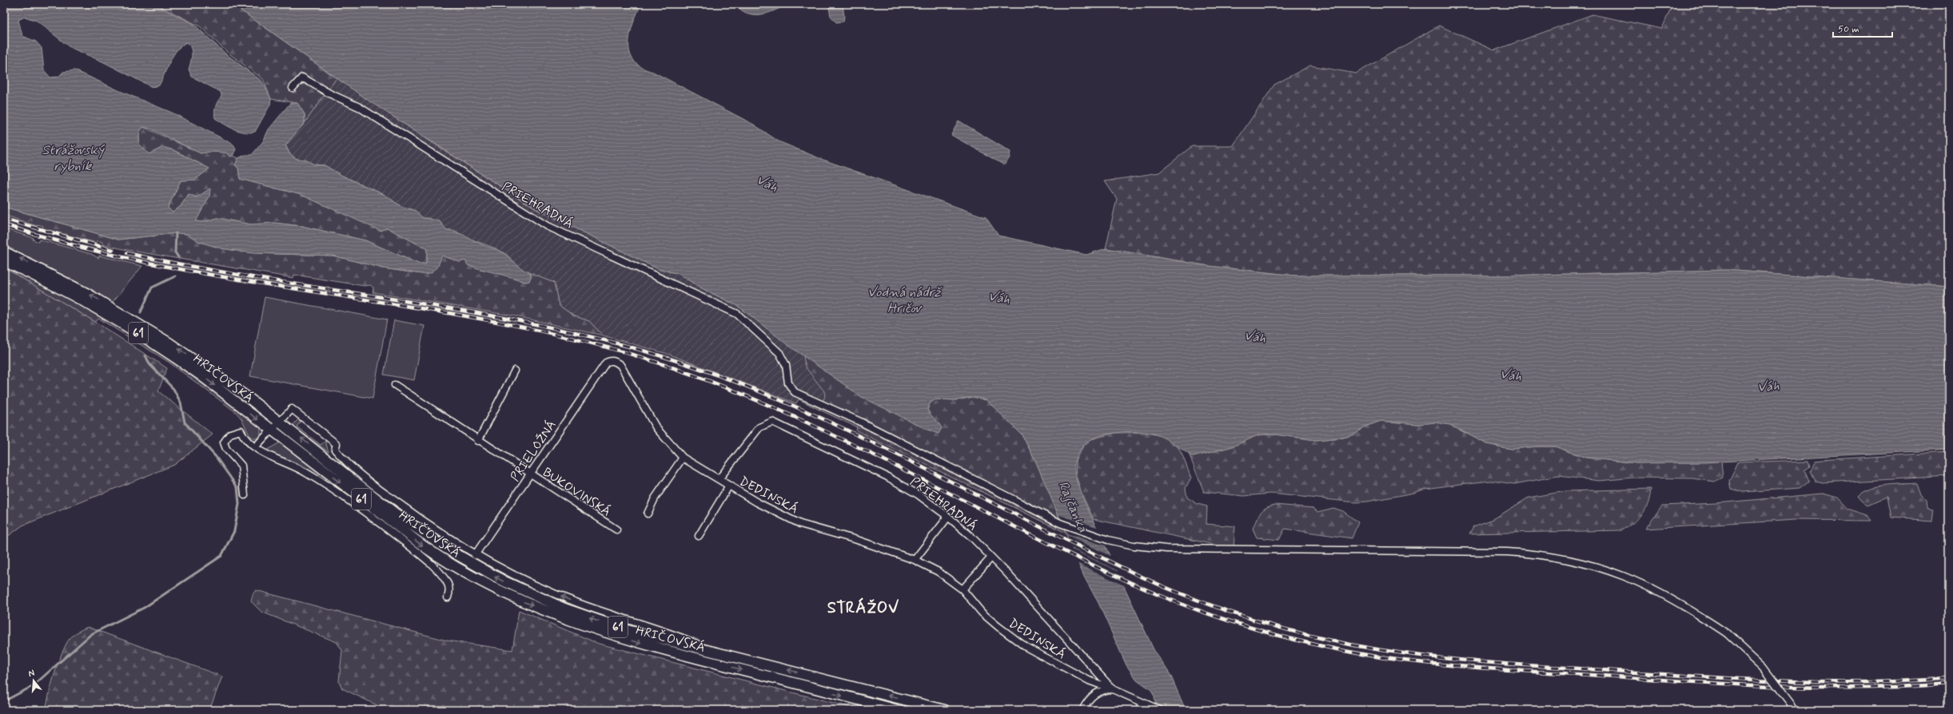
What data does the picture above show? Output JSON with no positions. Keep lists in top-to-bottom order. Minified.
{"streets":{"main road":["61","HRIČOVSKÁ"],"street":["PRIEHRADNÁ","PRIELOŽNÁ","BUKOVINSKÁ","DEDINSKÁ"]},"crossings":[["PRIEHRADNÁ","DEDINSKÁ"],["HRIČOVSKÁ","PRIELOŽNÁ"],["PRIELOŽNÁ","BUKOVINSKÁ"],["PRIELOŽNÁ","DEDINSKÁ"]],"districts":["STRÁŽOV"],"water":["Strážovský rybník","Váh","Vodná nádrž Hričov","Rajčanka"],"scale_bar":"50 m","north":"top"}
